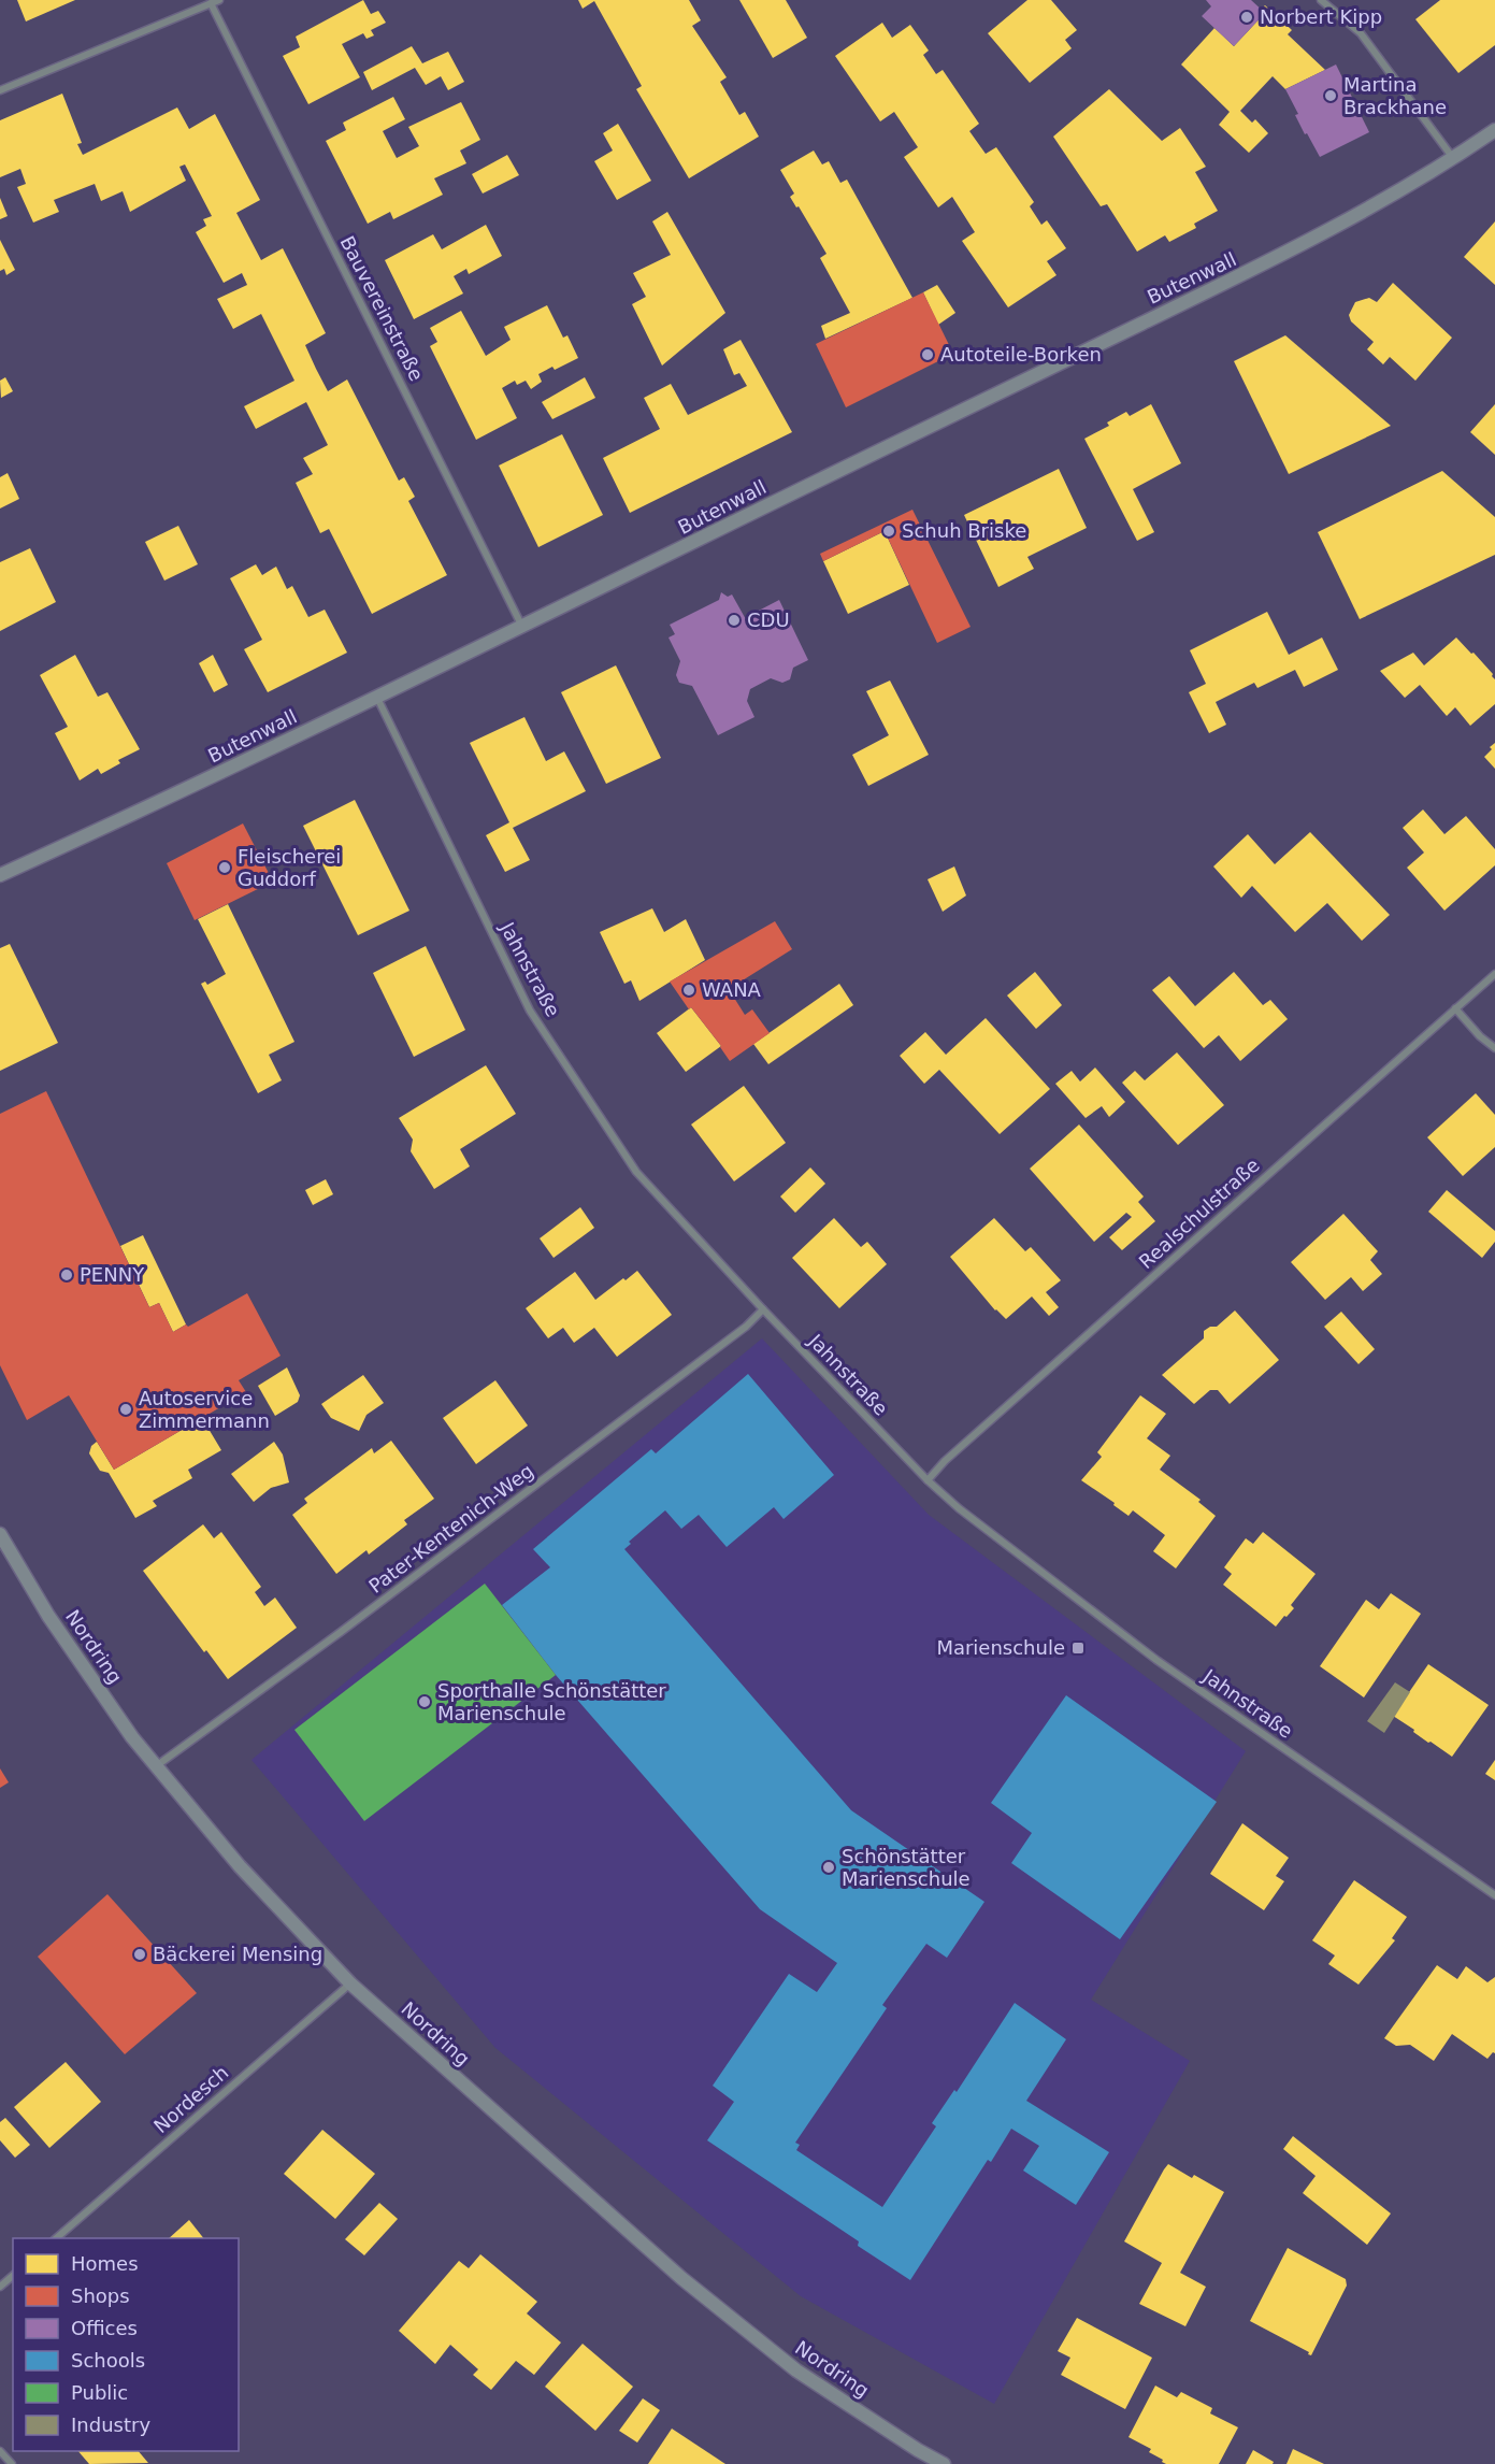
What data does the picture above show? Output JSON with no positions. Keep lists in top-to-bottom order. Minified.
{"streets":{"main road":["Butenwall","Nordring"],"street":["Bauvereinstraße","Jahnstraße","Realschulstraße","Pater-Kentenich-Weg","Nordesch"]},"crossings":[["Butenwall","Bauvereinstraße"],["Butenwall","Jahnstraße"],["Jahnstraße","Realschulstraße"],["Jahnstraße","Pater-Kentenich-Weg"],["Pater-Kentenich-Weg","Nordring"],["Nordring","Nordesch"]],"places":{"other":["Norbert Kipp","Martina Brackhane","Autoteile-Borken","Schuh Briske","CDU","Fleischerei Guddorf","WANA","PENNY","Autoservice Zimmermann","Sporthalle Schönstätter Marienschule","Schönstätter Marienschule","Bäckerei Mensing"],"transit":["Marienschule"]},"legend":["Homes","Shops","Offices","Schools","Public","Industry"]}
